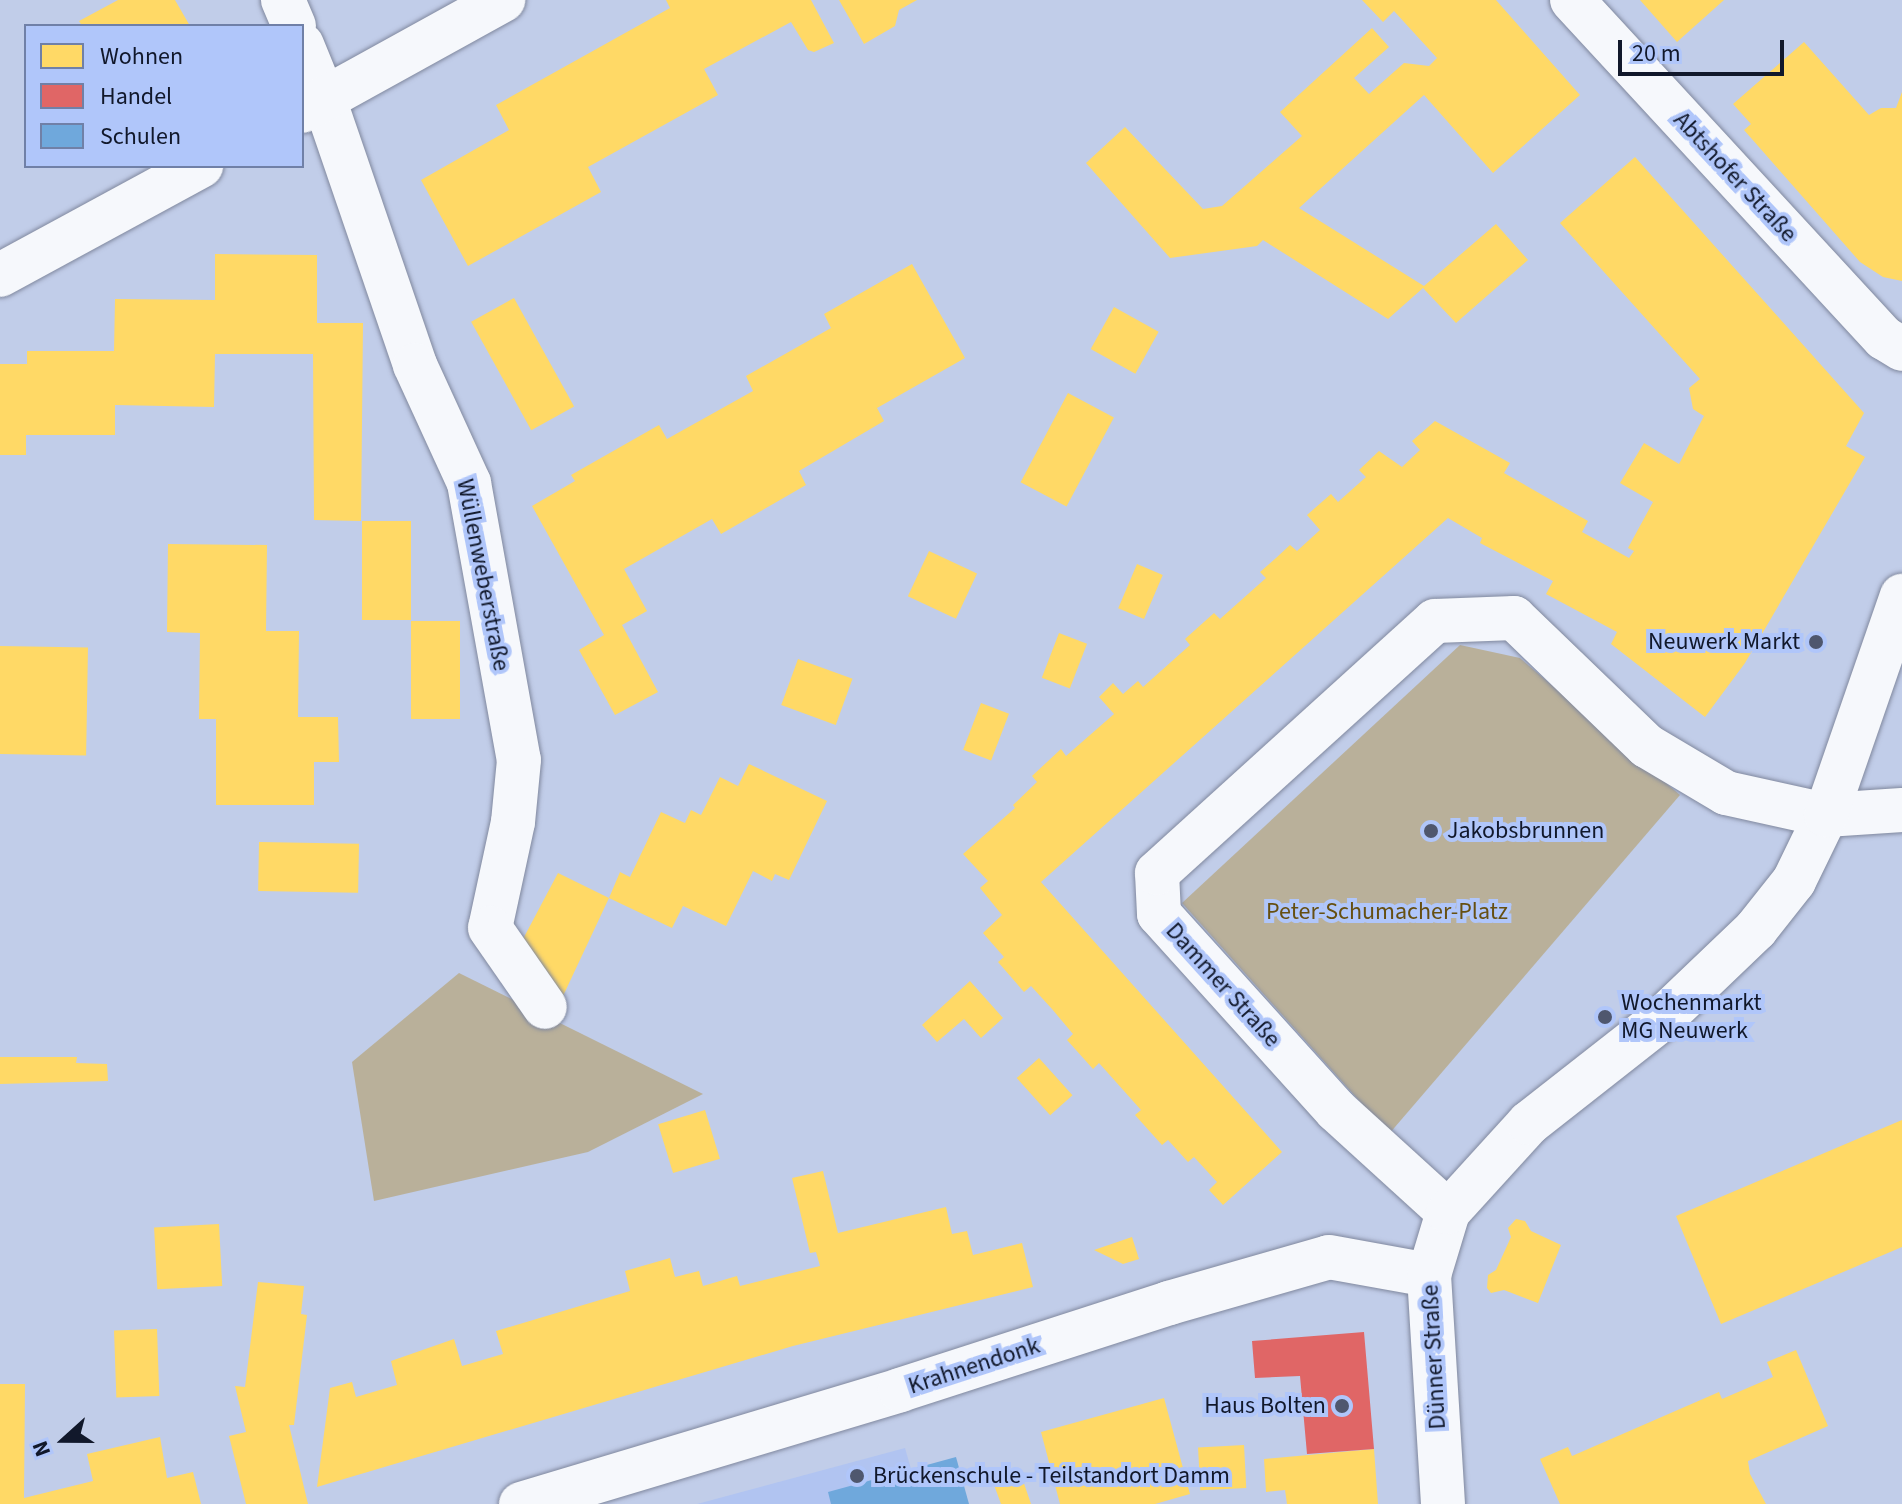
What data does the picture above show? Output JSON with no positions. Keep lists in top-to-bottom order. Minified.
{"streets":{"street":["Abtshofer Straße","Wüllenweberstraße","Dammer Straße","Dünner Straße","Krahnendonk"]},"crossings":[["Dammer Straße","Dünner Straße"],["Dünner Straße","Krahnendonk"]],"parks":["Peter-Schumacher-Platz"],"places":["Neuwerk Markt","Jakobsbrunnen","Wochenmarkt MG Neuwerk","Haus Bolten","Brückenschule - Teilstandort Damm"],"legend":["Wohnen","Handel","Schulen"],"scale_bar":"20 m","north":"left"}
